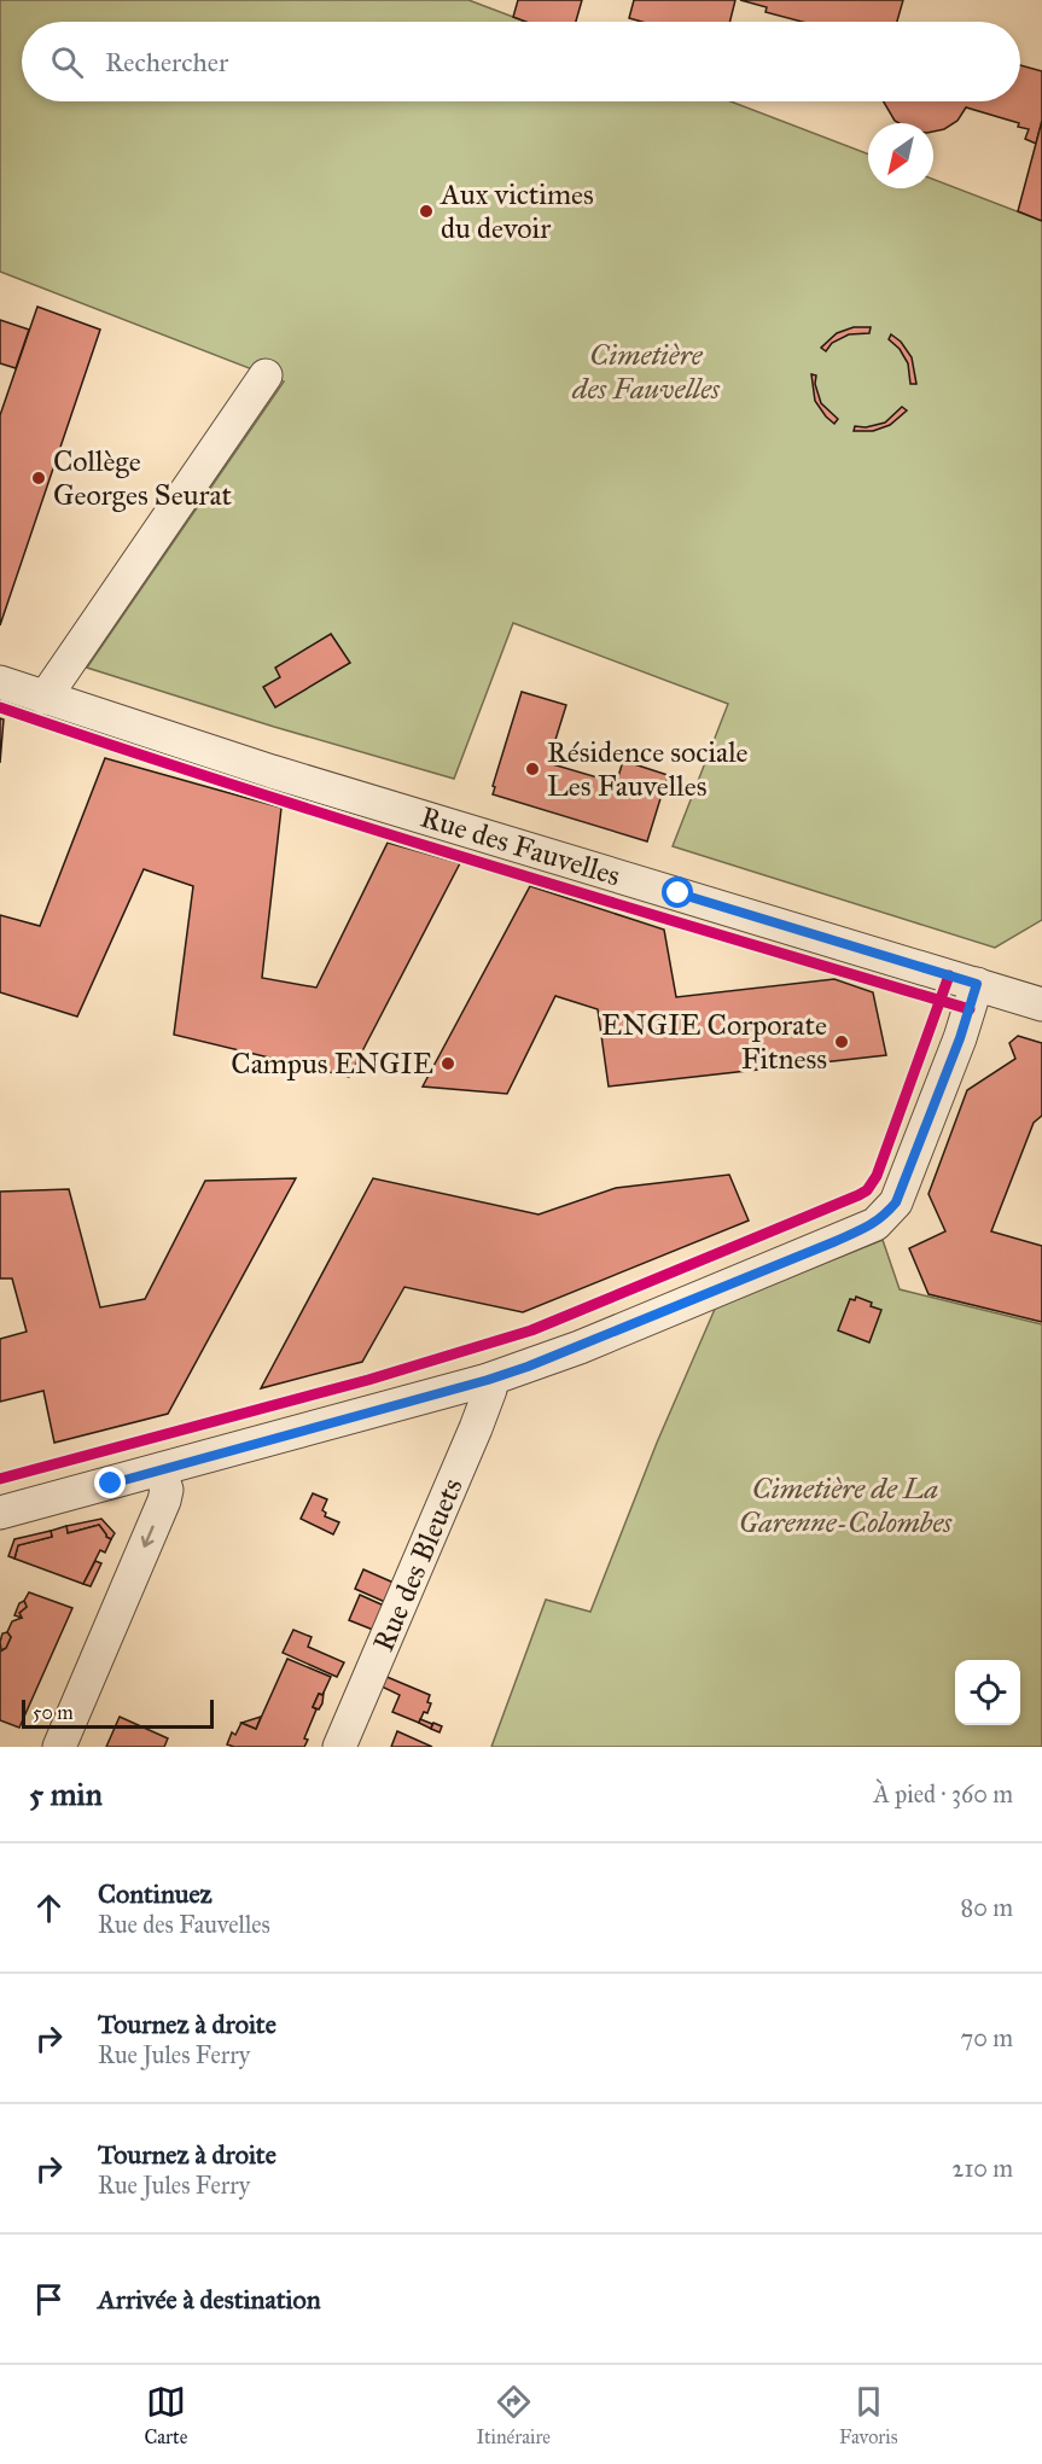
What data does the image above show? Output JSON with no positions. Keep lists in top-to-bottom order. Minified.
{"streets":{"street":["Rue des Fauvelles","Rue des Bleuets"]},"parks":["Cimetière des Fauvelles","Cimetière de La Garenne-Colombes"],"places":["Aux victimes du devoir","Collège Georges Seurat","Résidence sociale Les Fauvelles","ENGIE Corporate Fitness","Campus ENGIE"],"scale_bar":"50 m","north":"bottom left","page":{"search":"Rechercher","scale":"50 m","heading":["5 min","À pied · 360 m"],"list":[["Continuez","Rue des Fauvelles","80 m"],["Tournez à droite","Rue Jules Ferry","70 m"],["Tournez à droite","Rue Jules Ferry","210 m"],"Arrivée à destination"],"nav":["Carte","Itinéraire","Favoris"]}}
